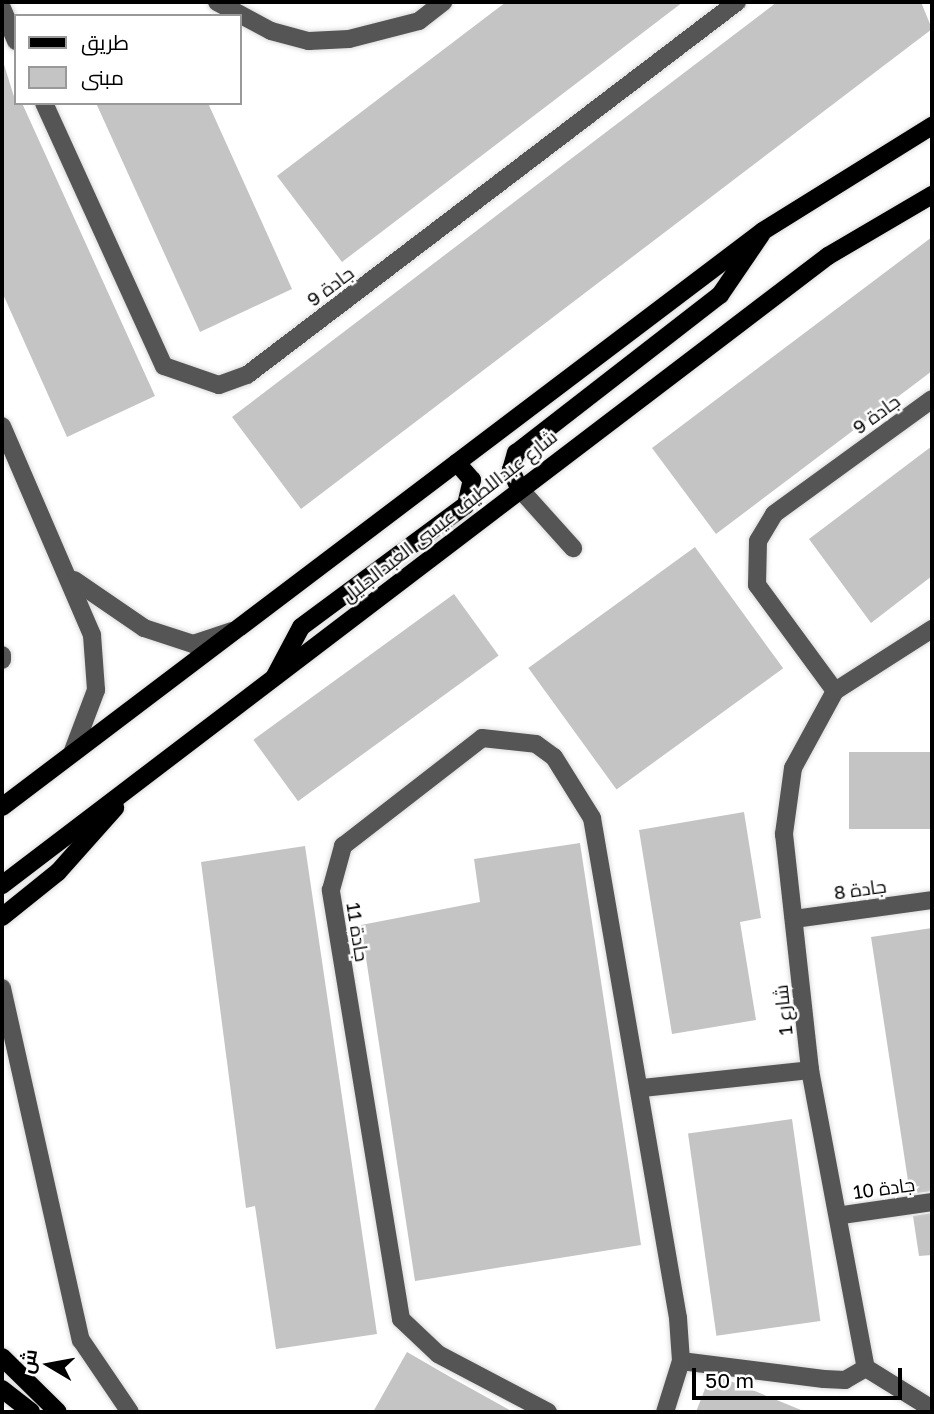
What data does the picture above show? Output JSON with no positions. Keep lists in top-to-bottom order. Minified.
{"streets":{"main road":["شارع عبداللطيف عيسى العبدالجليل"],"street":["جادة 9","جادة 8","جادة 11","شارع 1","جادة 10"]},"crossings":[["جادة 9","شارع 1"],["جادة 8","شارع 1"],["شارع 1","جادة 10"]],"legend":["طريق","مبنى"],"scale_bar":"50 m","north":"left"}
